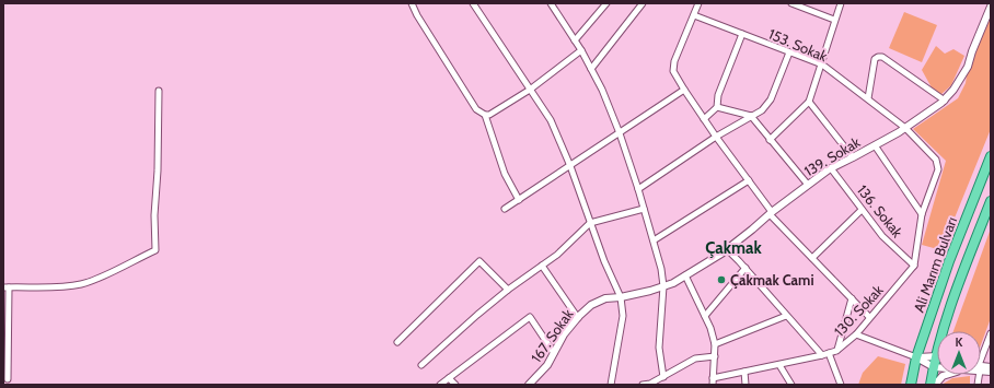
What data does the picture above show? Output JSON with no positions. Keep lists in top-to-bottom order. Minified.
{"streets":{"main road":["Ali Marım Bulvarı"],"street":["153. Sokak","139. Sokak","136. Sokak","130. Sokak","167. Sokak"]},"crossings":[["153. Sokak","139. Sokak"],["139. Sokak","136. Sokak"],["139. Sokak","167. Sokak"],["136. Sokak","130. Sokak"]],"districts":["Çakmak"],"places":["Çakmak Cami"],"north":"top"}
